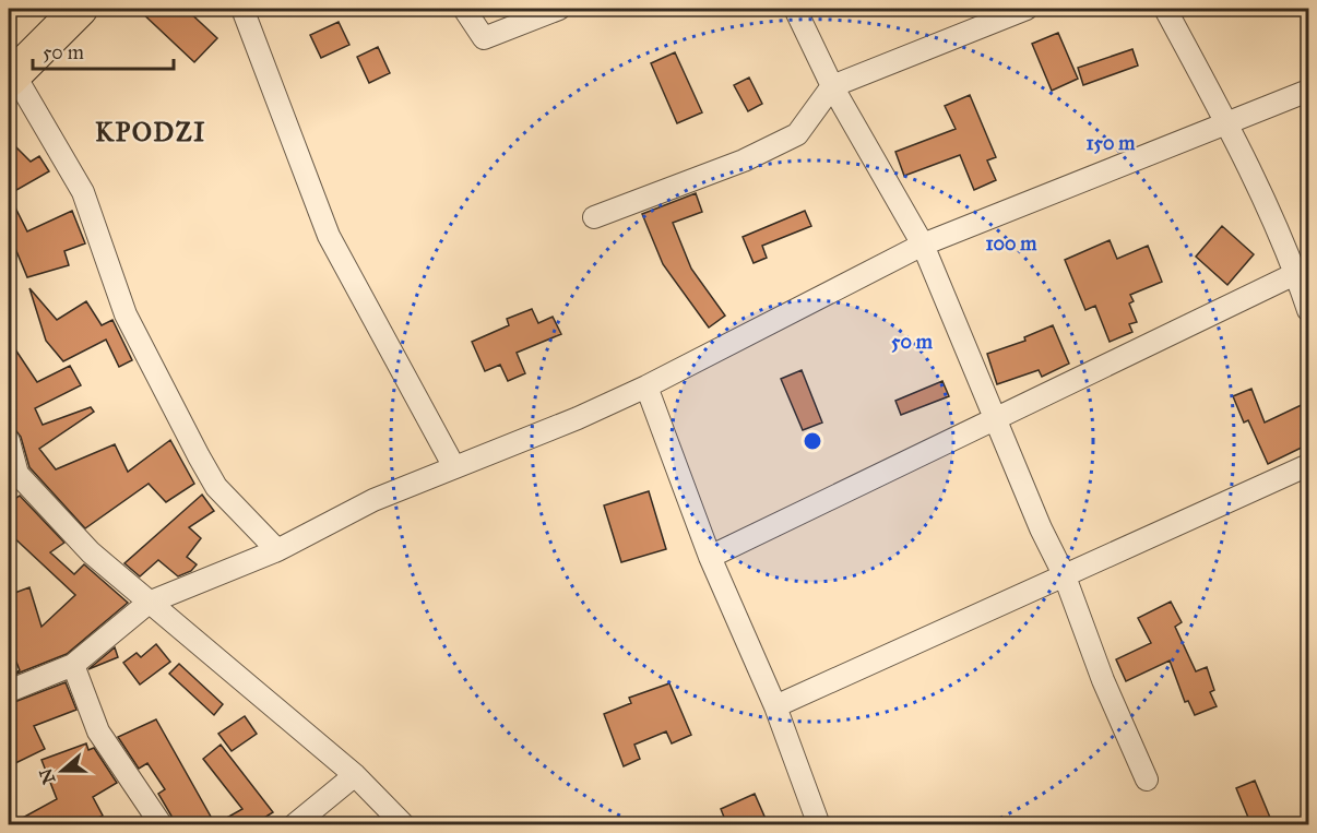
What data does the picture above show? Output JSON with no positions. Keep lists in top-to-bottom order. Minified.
{"districts":["KPODZI"],"scale_bar":"50 m","north":"left","rings":["150 m","100 m","50 m"]}
